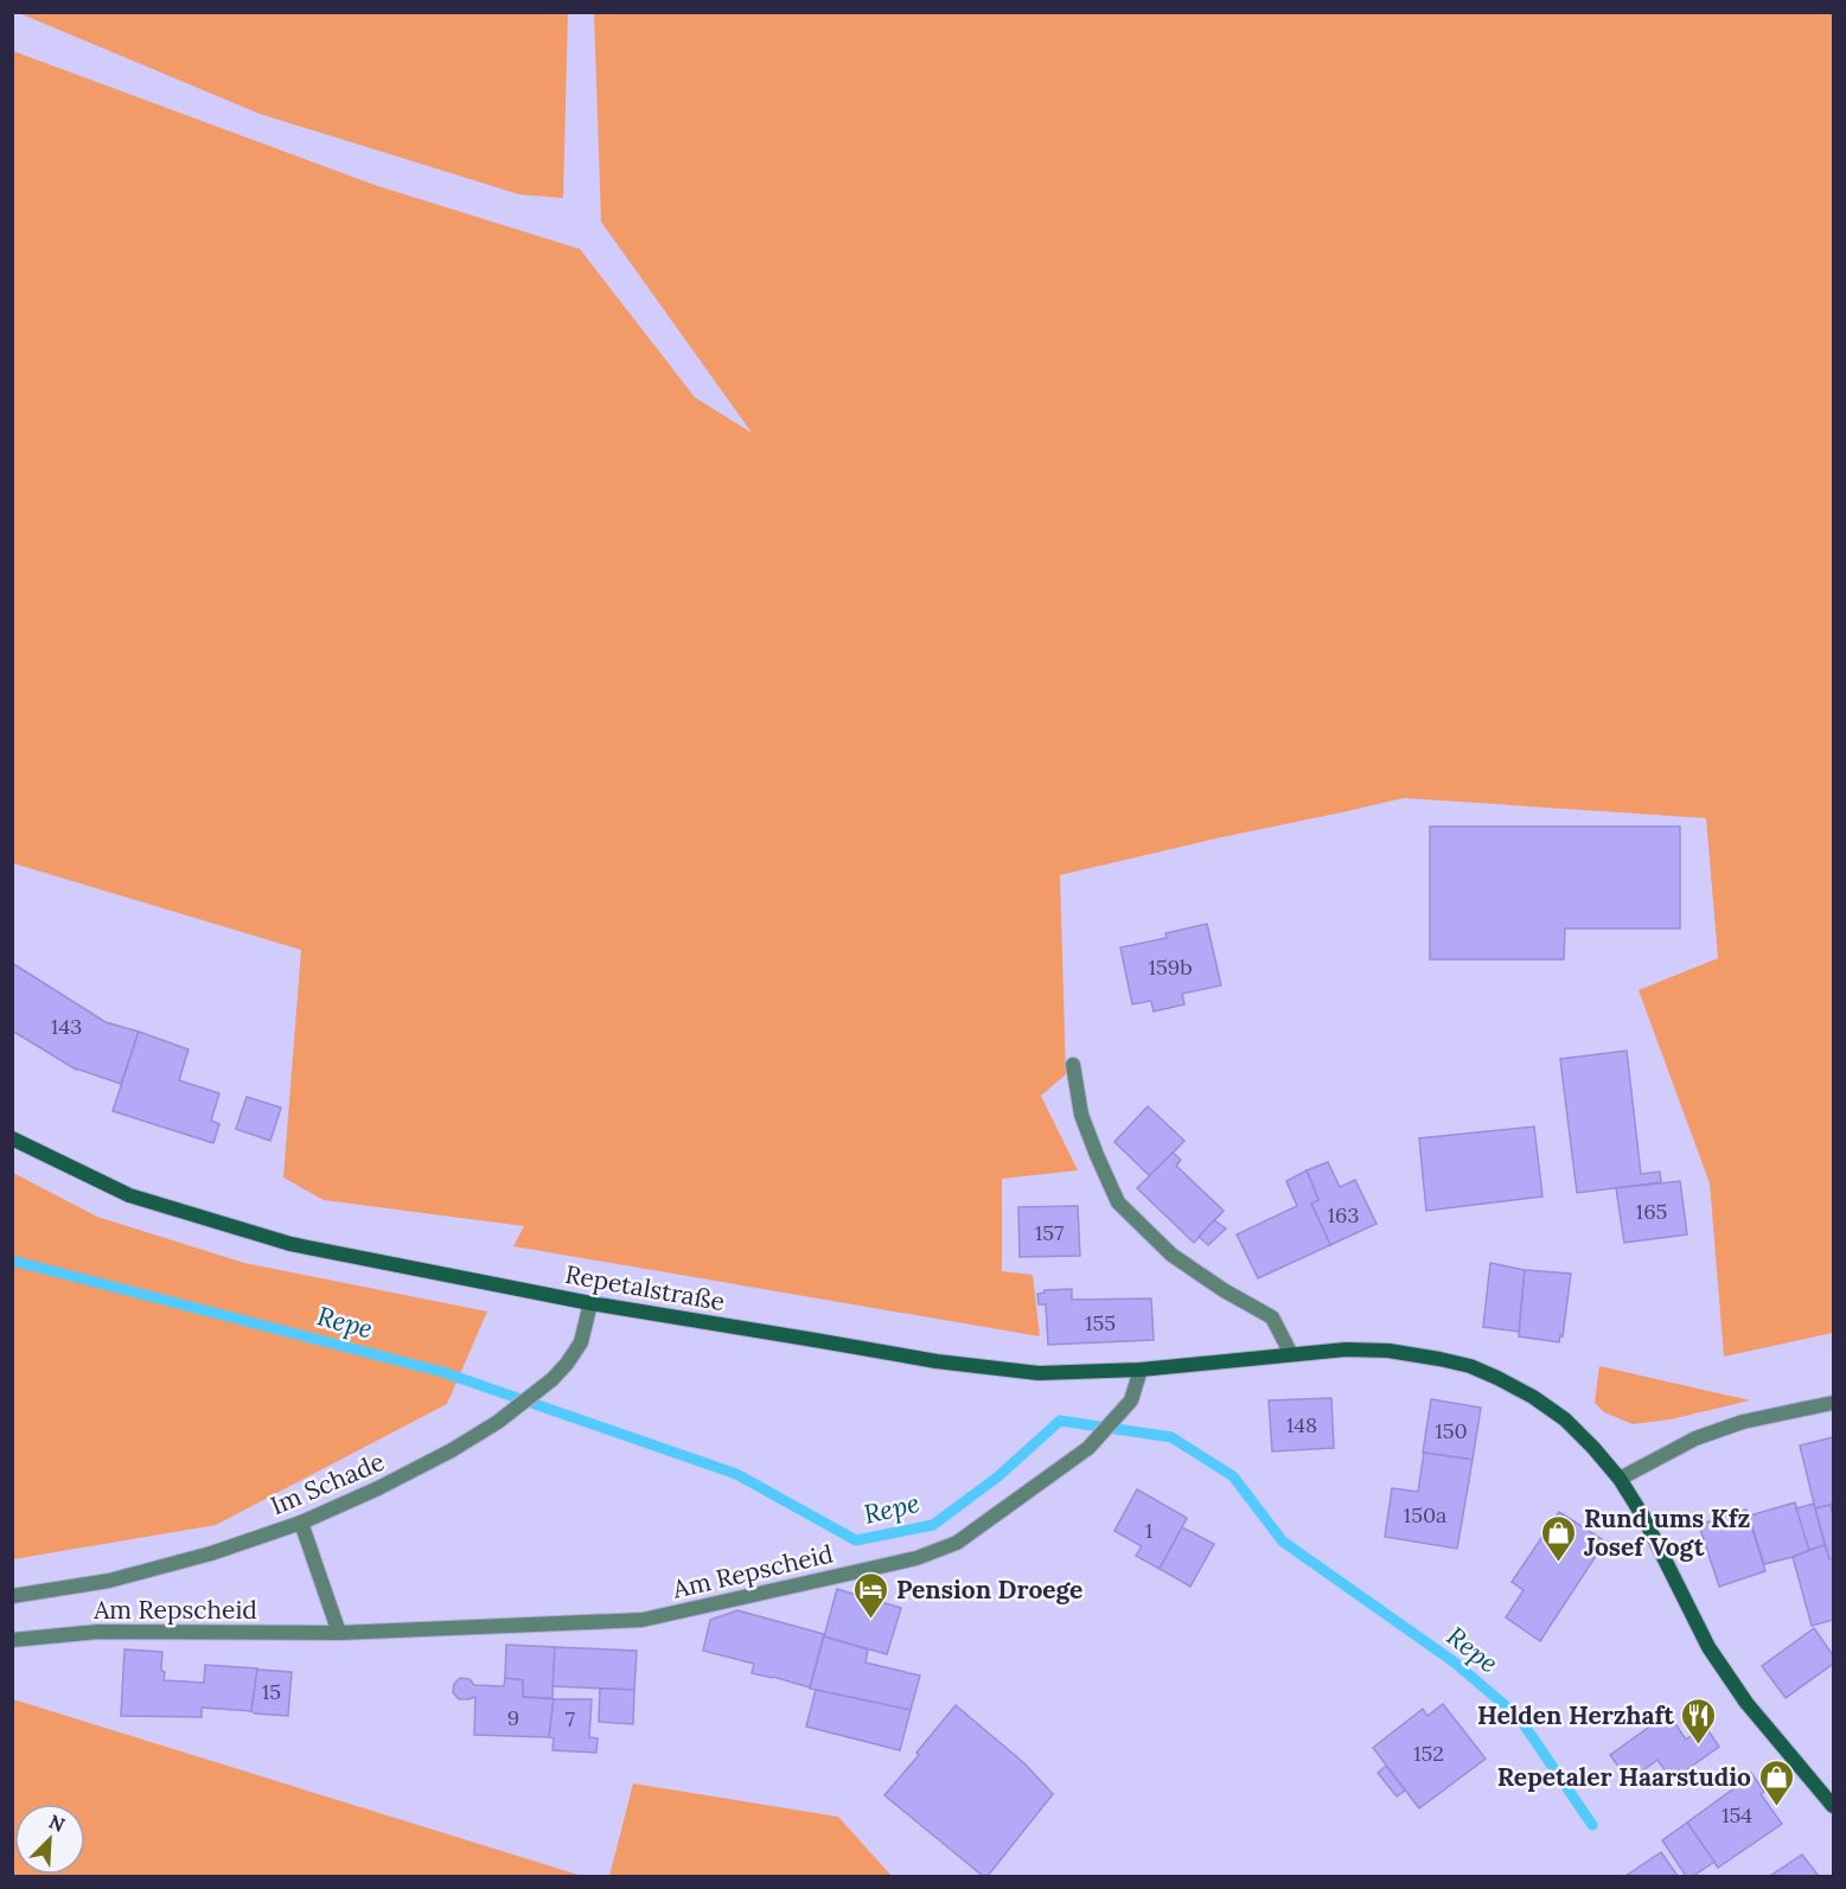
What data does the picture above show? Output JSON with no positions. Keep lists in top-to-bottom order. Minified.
{"streets":{"main road":["Repetalstraße"],"street":["Im Schade","Am Repscheid"]},"crossings":[["Repetalstraße","Im Schade"],["Repetalstraße","Am Repscheid"]],"water":["Repe"],"places":{"shop":["Rund ums Kfz Josef Vogt","Repetaler Haarstudio"],"hotel":["Pension Droege"],"restaurant":["Helden Herzhaft"]},"house_numbers":["159b","143","165","163","157","155","148","150","150a","1","15","9","7","152","154"],"north":"top right"}
